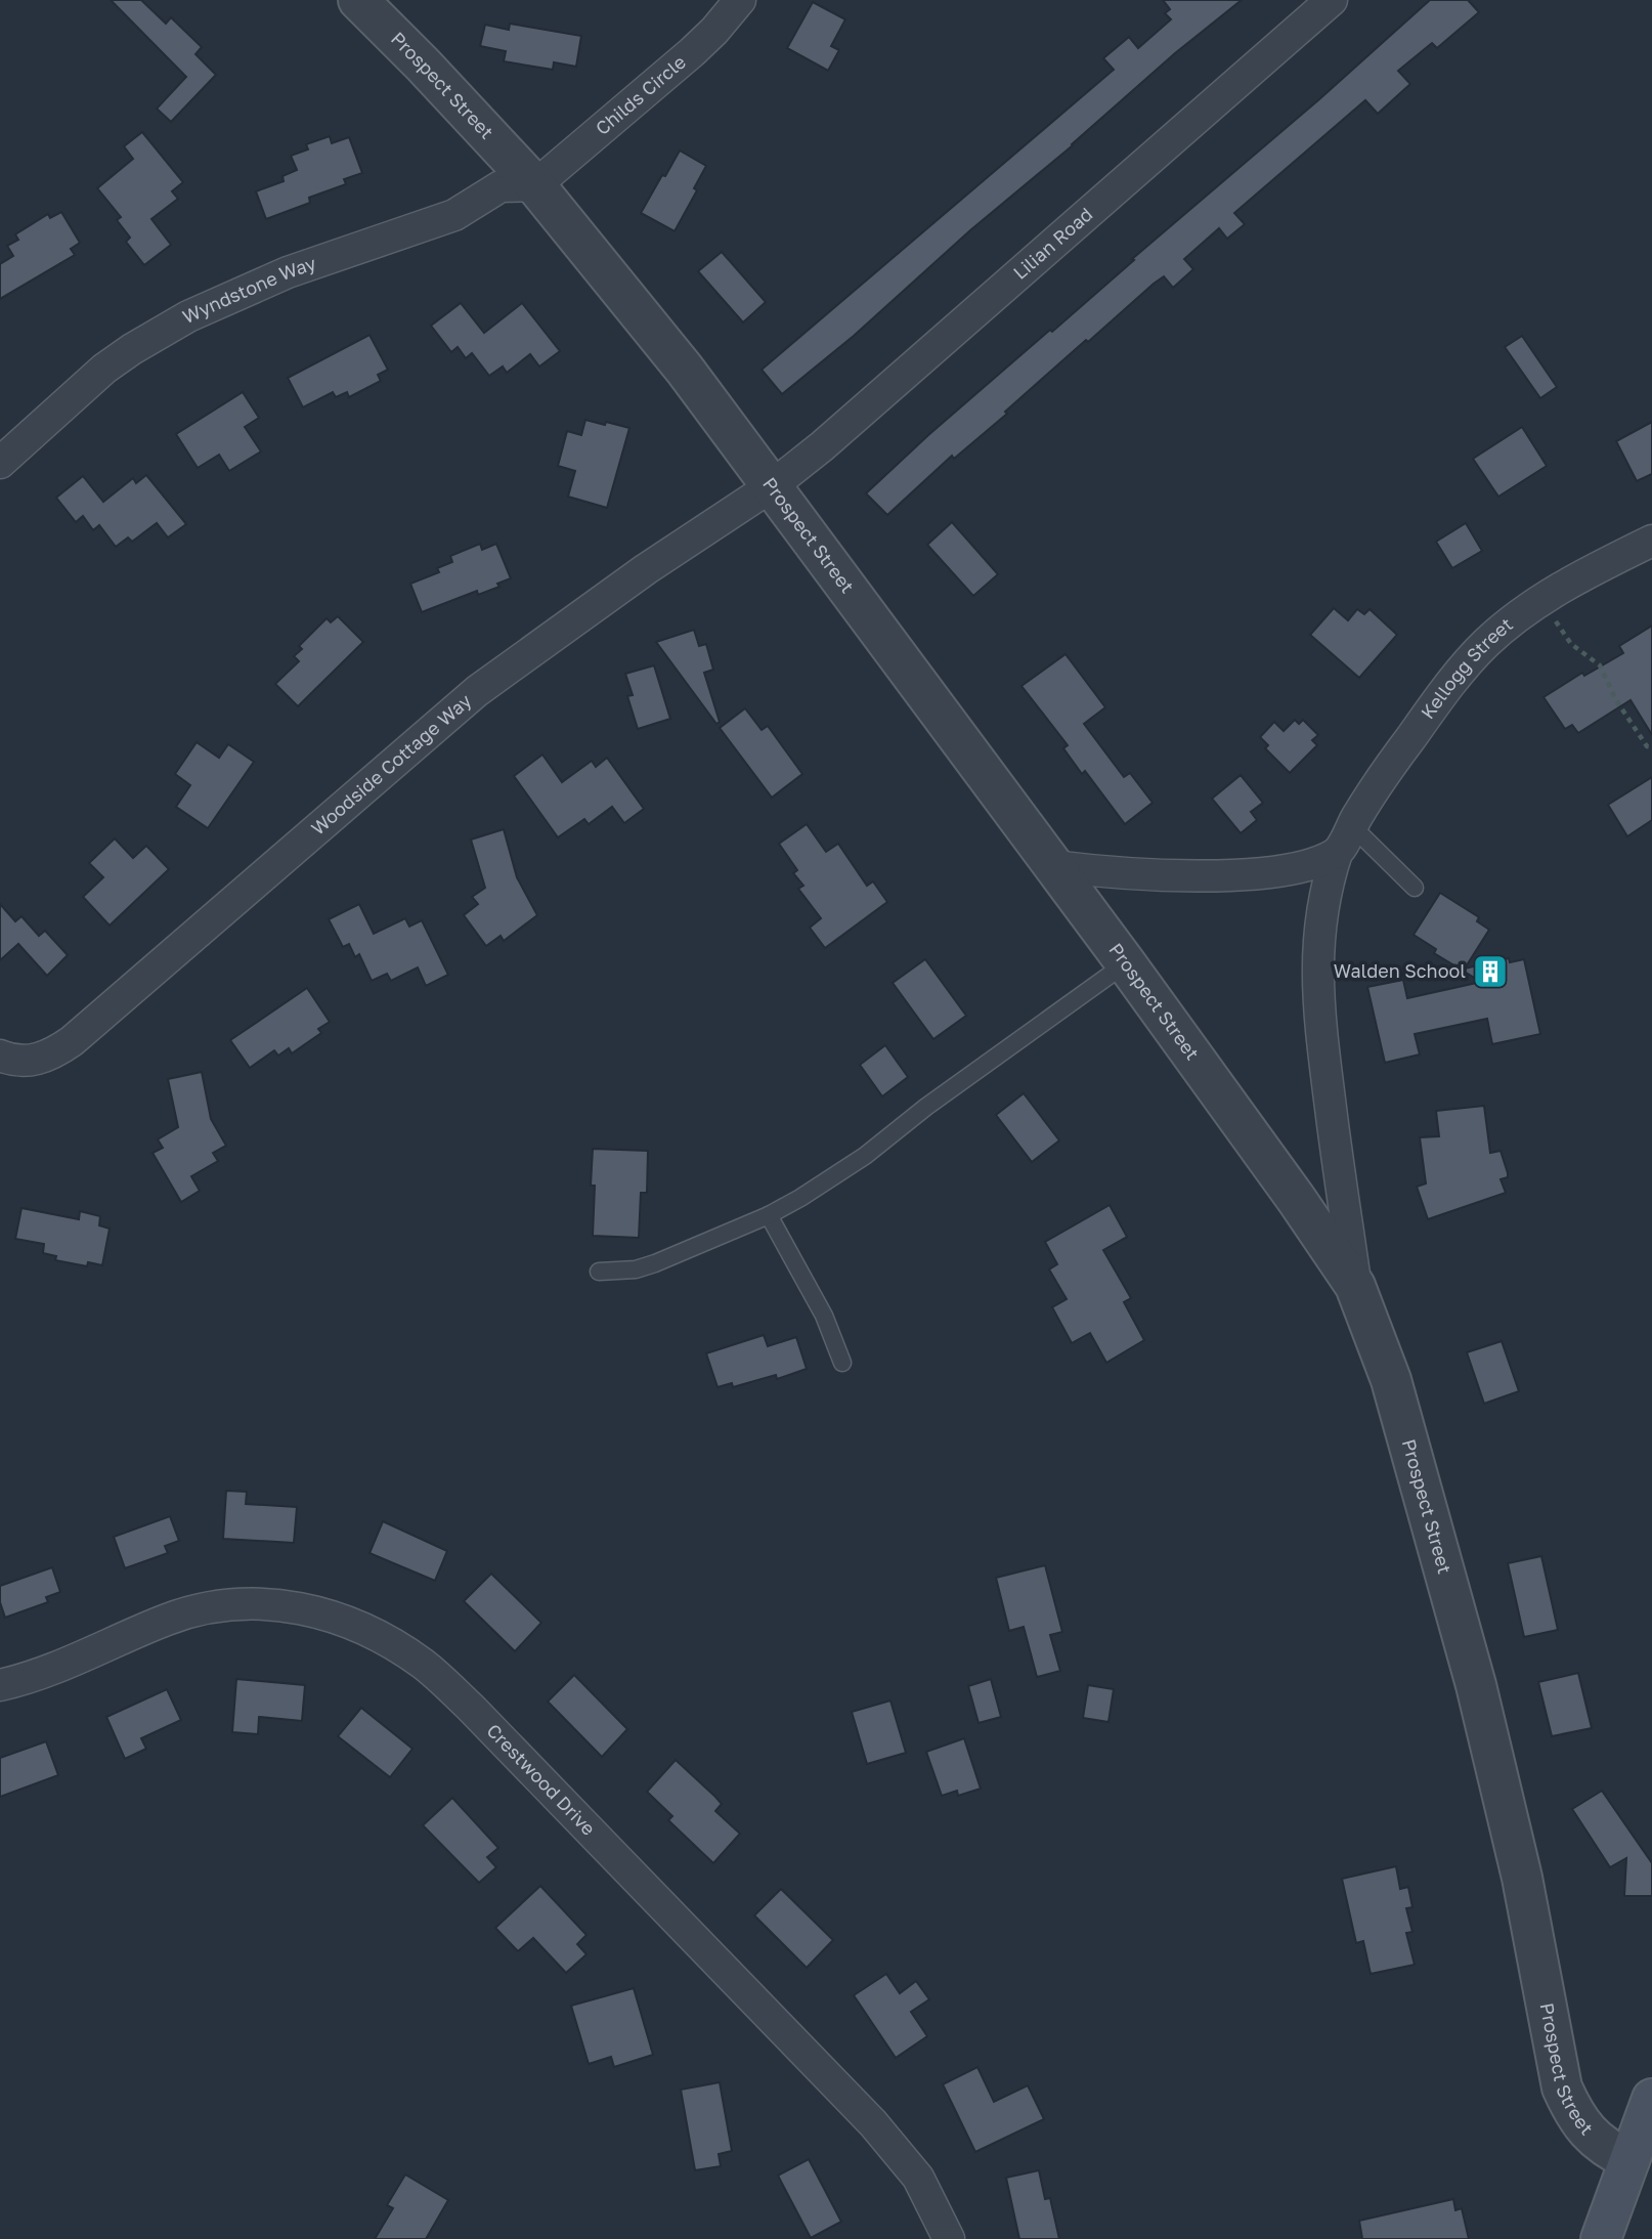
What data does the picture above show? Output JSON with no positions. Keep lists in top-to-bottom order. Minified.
{"streets":{"street":["Prospect Street","Childs Circle","Lilian Road","Wyndstone Way","Kellogg Street","Woodside Cottage Way","Crestwood Drive"]},"crossings":[["Prospect Street","Childs Circle"],["Prospect Street","Lilian Road"],["Prospect Street","Wyndstone Way"],["Prospect Street","Kellogg Street"],["Prospect Street","Woodside Cottage Way"],["Childs Circle","Wyndstone Way"],["Lilian Road","Woodside Cottage Way"]],"places":{"building":["Walden School"]}}
